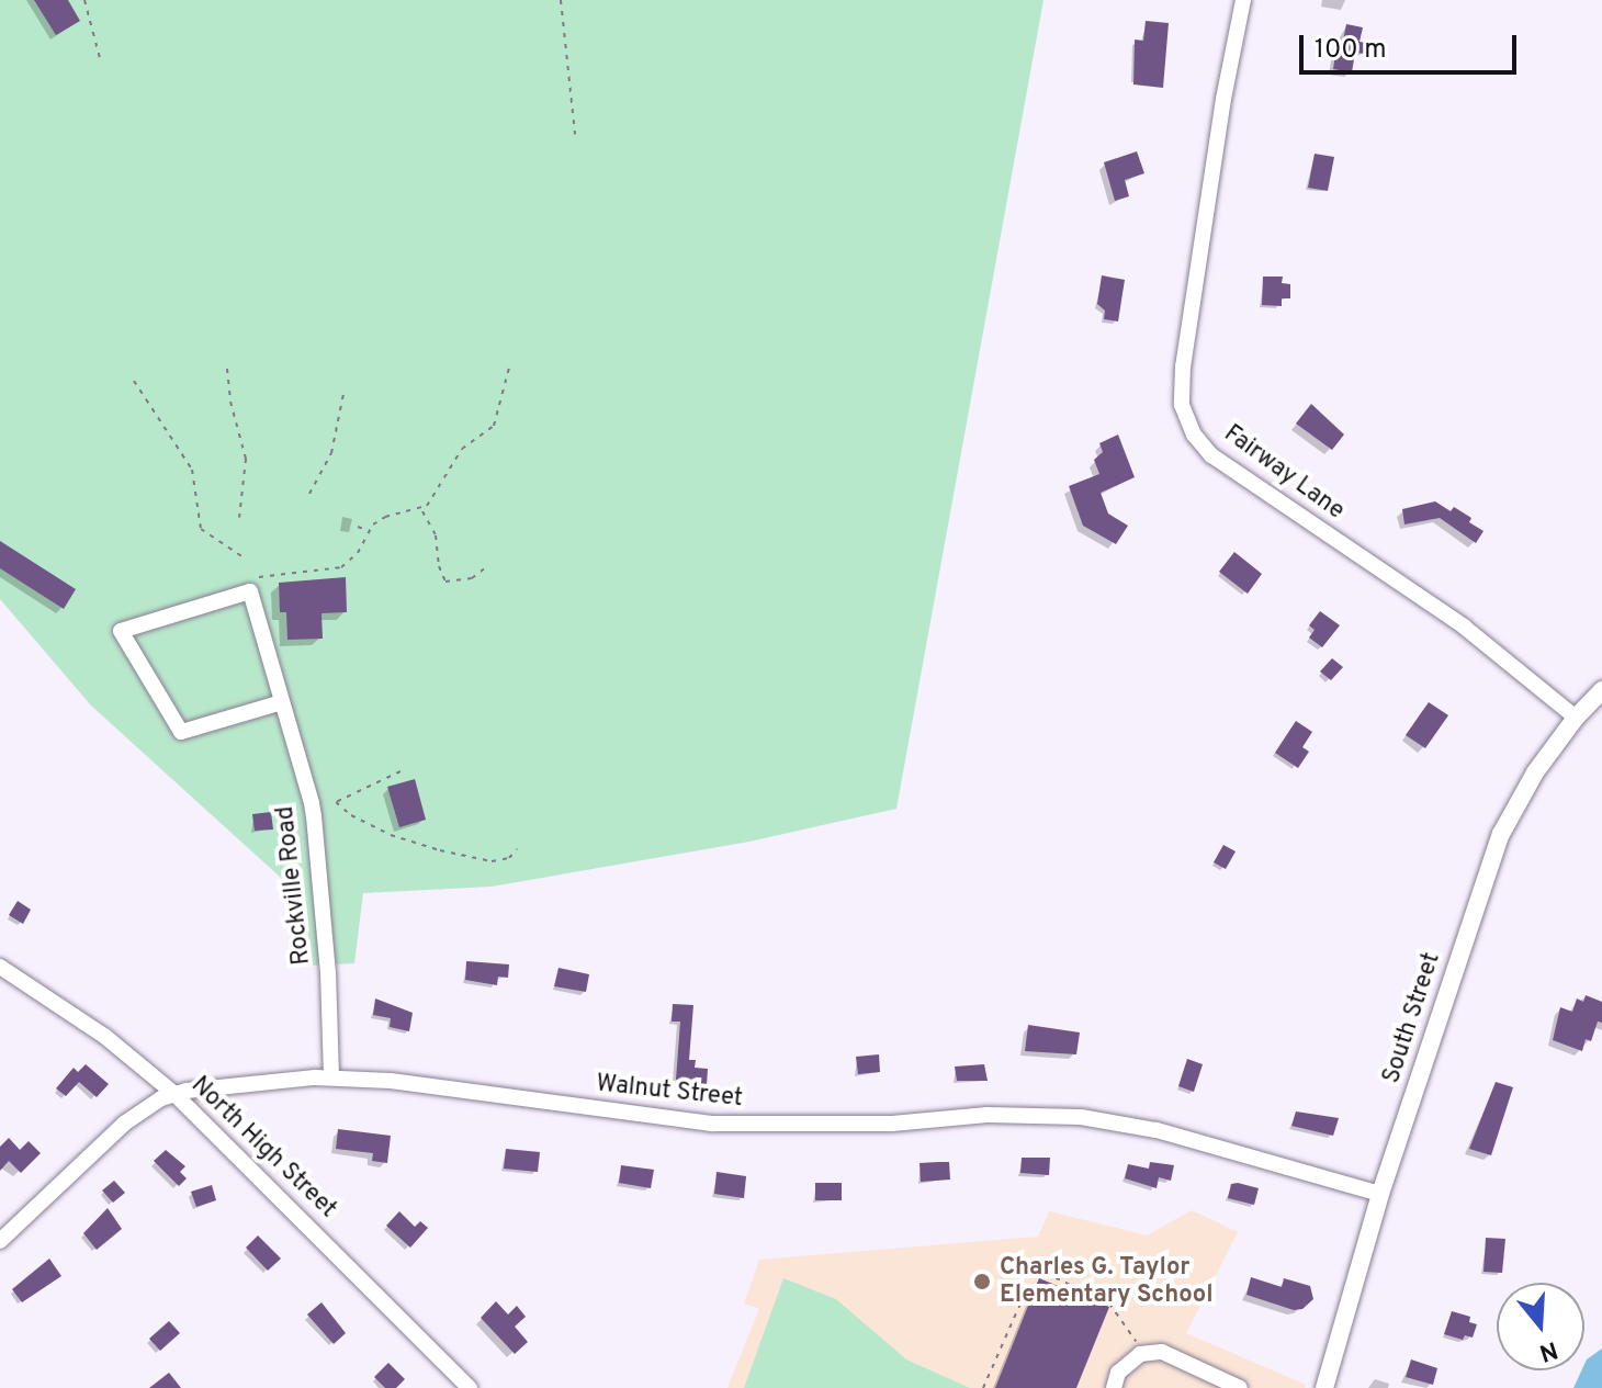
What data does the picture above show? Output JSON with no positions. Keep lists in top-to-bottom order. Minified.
{"streets":{"main road":["South Street"],"street":["Fairway Lane","Rockville Road","Walnut Street","North High Street"]},"crossings":[["Fairway Lane","South Street"],["Rockville Road","Walnut Street"],["South Street","Walnut Street"],["Walnut Street","North High Street"]],"places":["Charles G. Taylor Elementary School"],"scale_bar":"100 m","north":"bottom"}
